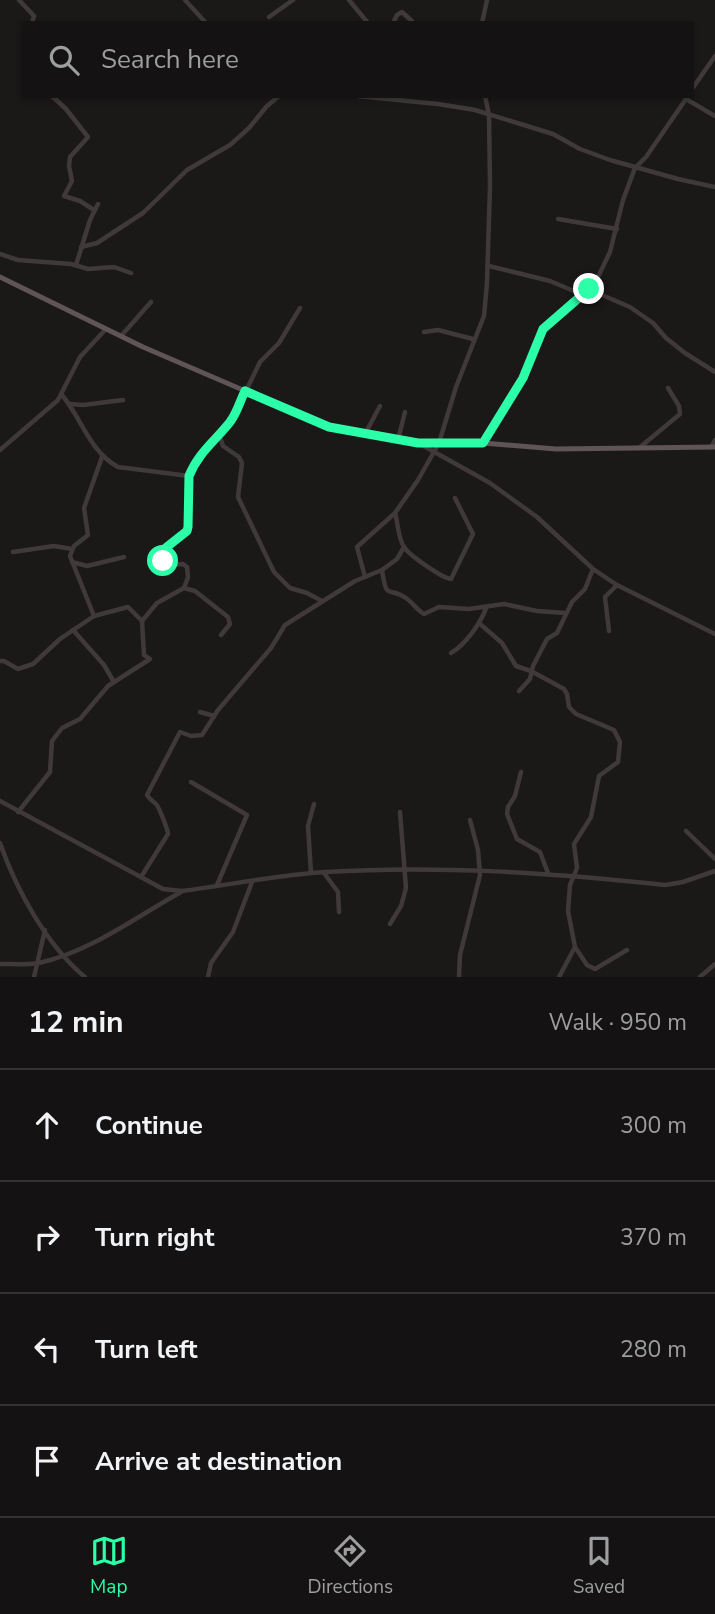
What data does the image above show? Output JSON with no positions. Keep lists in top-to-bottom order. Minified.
{"page":{"search":"Search here","heading":["12 min","Walk · 950 m"],"list":[["Continue","300 m"],["Turn right","370 m"],["Turn left","280 m"],"Arrive at destination"],"nav":["Map","Directions","Saved"]}}
